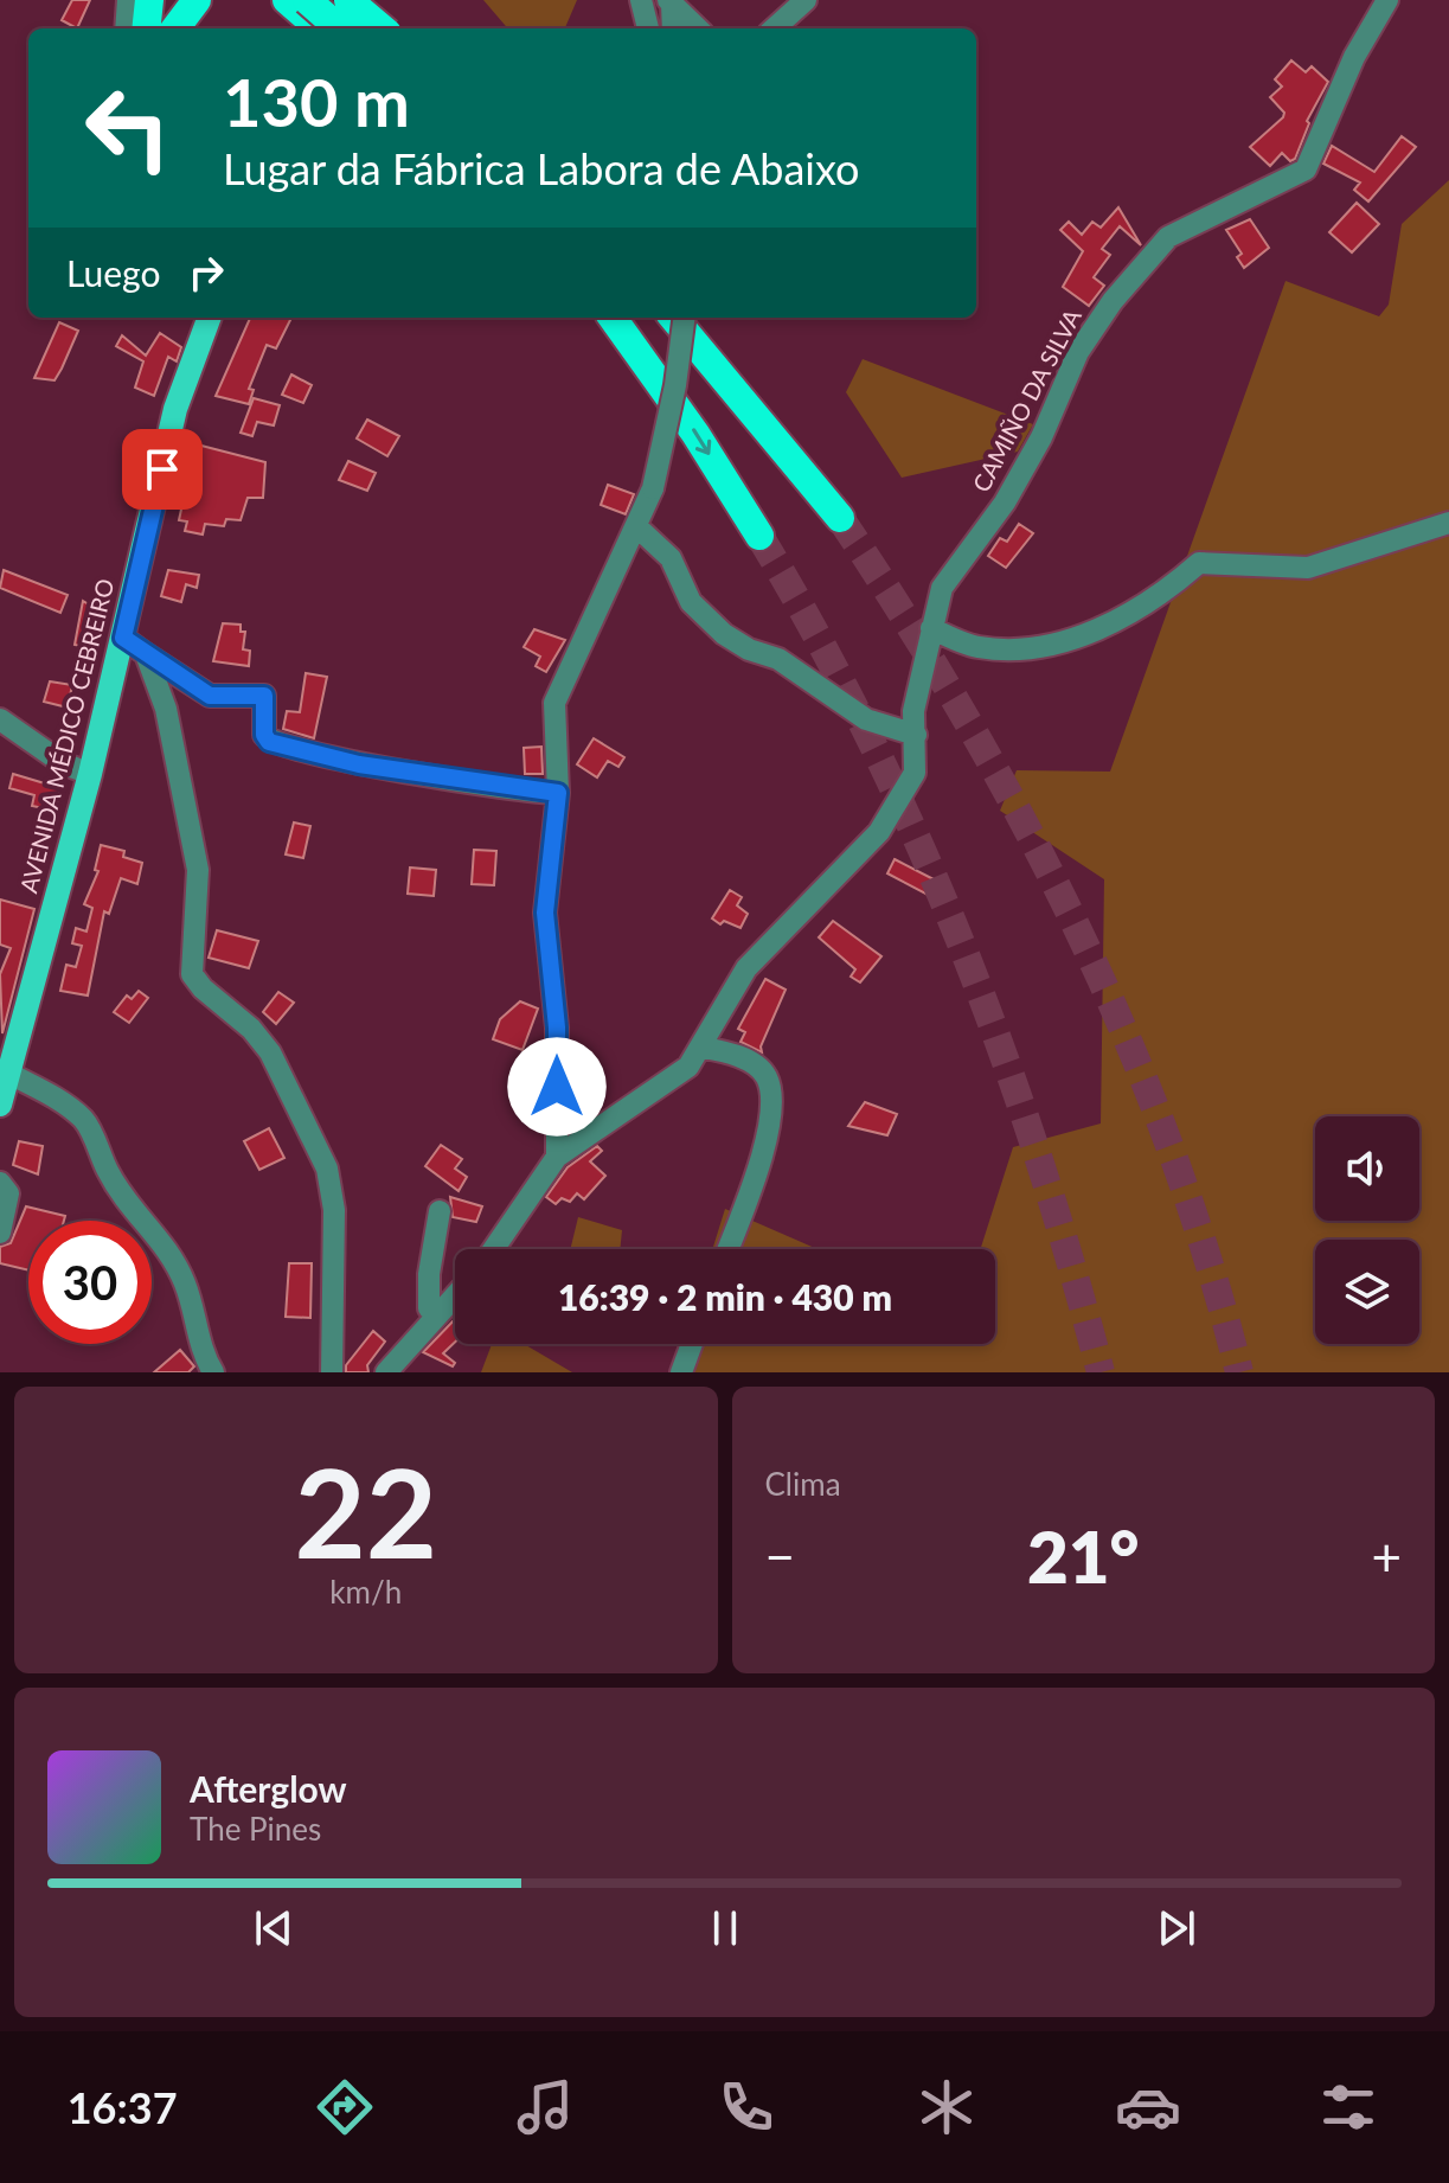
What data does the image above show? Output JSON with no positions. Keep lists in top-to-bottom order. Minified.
{"streets":{"main road":["AVENIDA MÉDICO CEBREIRO"],"street":["CAMIÑO DA SILVA"]},"page":{"turn":["130 m","Lugar da Fábrica Labora de Abaixo"],"then":"Luego","limit":"30","trip":"16:39 · 2 min · 430 m","tile":[["22","km/h"],"Clima"],"heat":["−","21°","+"],"song":["Afterglow","The Pines"],"tabs":"16:37"}}
